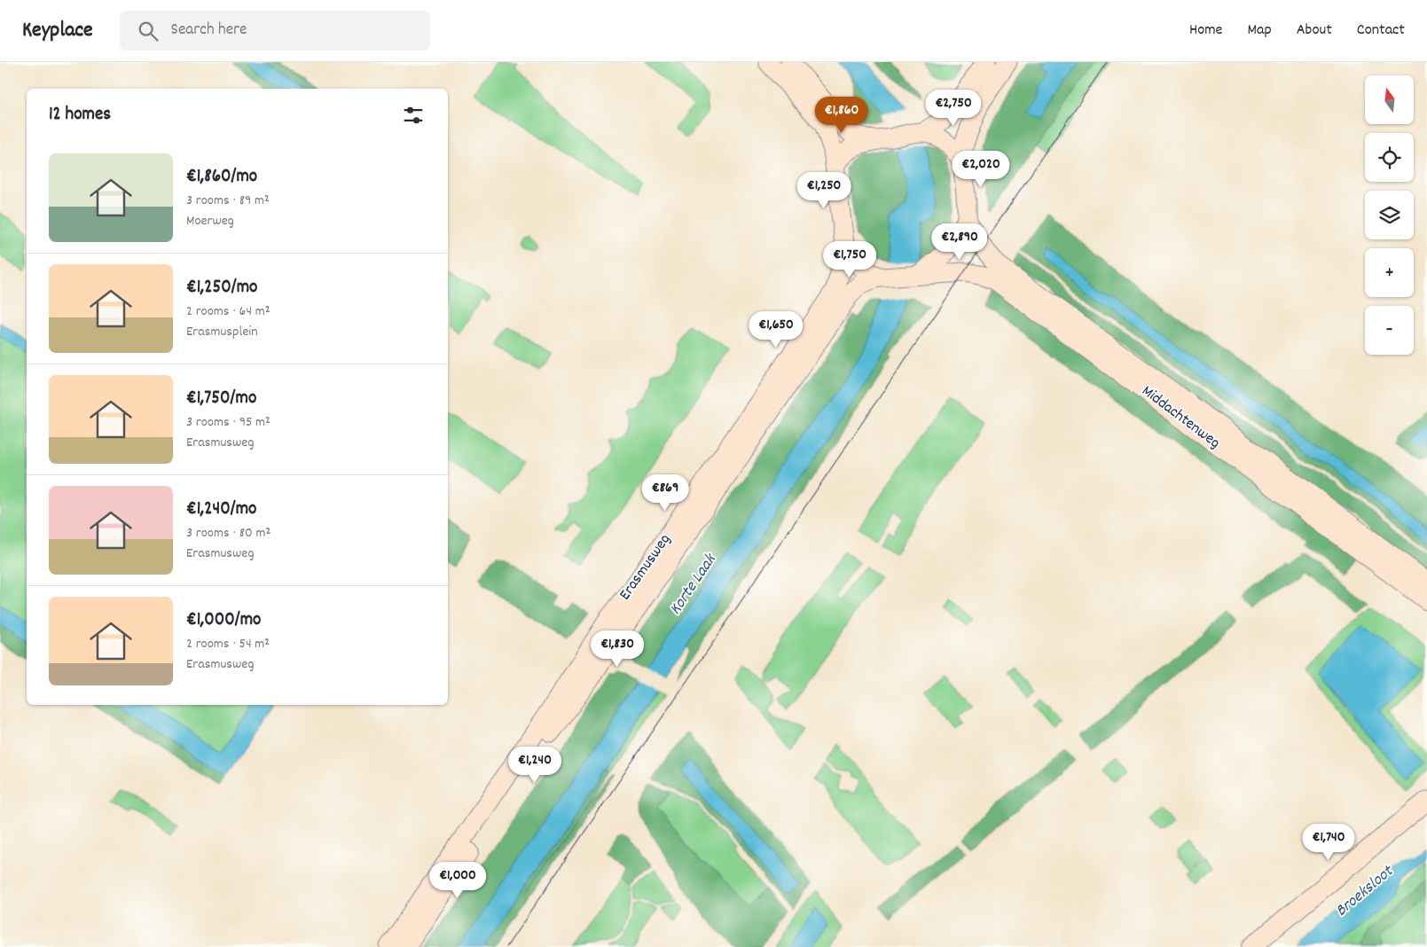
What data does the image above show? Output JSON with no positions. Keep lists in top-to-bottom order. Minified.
{"streets":{"main road":["Middachtenweg","Erasmusweg"]},"crossings":[["Middachtenweg","Erasmusweg"]],"water":["Korte Laak","Broeksloot"],"north":"top","page":{"header":"Keyplace","search":"Search here","nav":["Home","Map","About","Contact"],"map_buttons":["+","−"],"heading":"12 homes","price":["€2,750","€1,860","€2,020","€1,250","€2,890","€1,750","€1,650","€869","€1,830","€1,240","€1,740","€1,000"],"list":[{"name":"€1,860/mo","note":"3 rooms · 89 m² · Moerweg"},{"name":"€1,250/mo","note":"2 rooms · 64 m² · Erasmusplein"},{"name":"€1,750/mo","note":"3 rooms · 95 m² · Erasmusweg"},{"name":"€1,240/mo","note":"3 rooms · 80 m² · Erasmusweg"},{"name":"€1,000/mo","note":"2 rooms · 54 m² · Erasmusweg"}]}}
